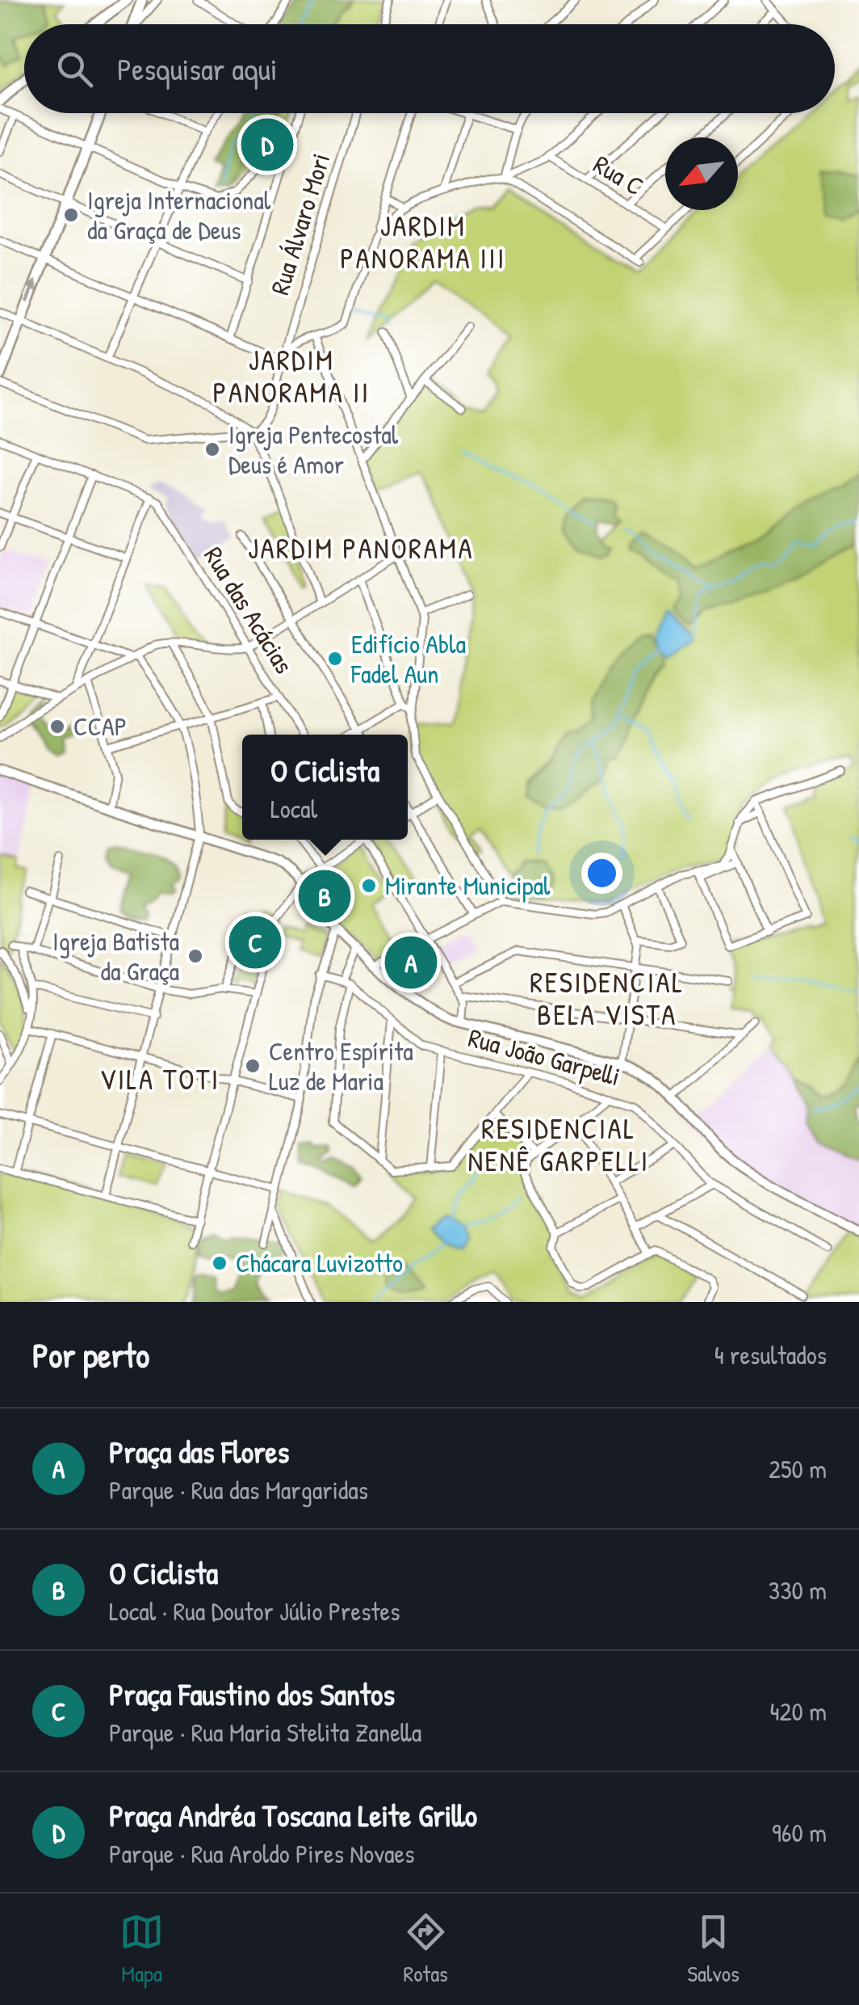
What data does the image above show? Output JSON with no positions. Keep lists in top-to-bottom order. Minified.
{"streets":{"street":["Rua C","Rua Álvaro Mori","Rua das Acácias","Rua João Garpelli"]},"districts":["JARDIM PANORAMA III","JARDIM PANORAMA II","JARDIM PANORAMA","RESIDENCIAL BELA VISTA","VILA TOTI","RESIDENCIAL NENÊ GARPELLI"],"places":["Igreja Internacional da Graça de Deus","Igreja Pentecostal Deus é Amor","Edifício Abla Fadel Aun","CCAP","Mirante Municipal","Igreja Batista da Graça","Centro Espírita Luz de Maria","Chácara Luvizotto"],"north":"bottom left","page":{"search":"Pesquisar aqui","pins":["D","B","C","A"],"popup":["O Ciclista","Local"],"heading":["Por perto","4 resultados"],"list":[{"mark":"A","name":"Praça das Flores","note":"Parque · Rua das Margaridas","value":"250 m"},{"mark":"B","name":"O Ciclista","note":"Local · Rua Doutor Júlio Prestes","value":"330 m"},{"mark":"C","name":"Praça Faustino dos Santos","note":"Parque · Rua Maria Stelita Zanella","value":"420 m"},{"mark":"D","name":"Praça Andréa Toscana Leite Grillo","note":"Parque · Rua Aroldo Pires Novaes","value":"960 m"}],"nav":["Mapa","Rotas","Salvos"]}}
